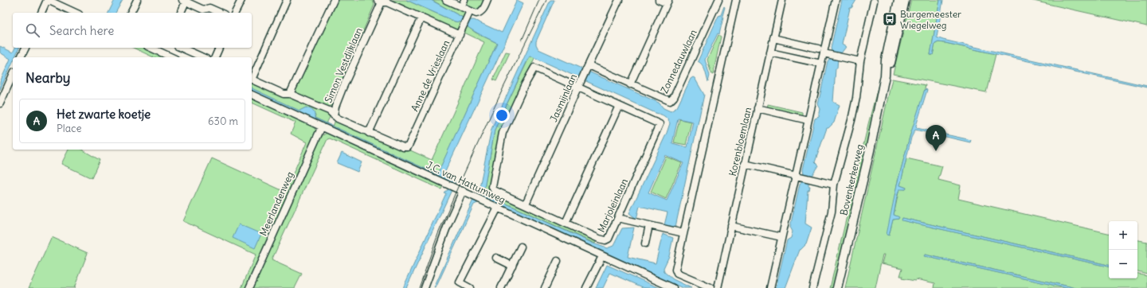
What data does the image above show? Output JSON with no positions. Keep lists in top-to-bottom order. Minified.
{"streets":{"main road":["Bovenkerkerweg"],"street":["Zonnedauwlaan","Simon Vestdijklaan","Anne de Vrieslaan","Jasmijnlaan","Korenbloemlaan","J.C. van Hattumweg","Meerlandenweg","Marjoleinlaan"]},"crossings":[["Zonnedauwlaan","Jasmijnlaan"],["Simon Vestdijklaan","Anne de Vrieslaan"],["Jasmijnlaan","Marjoleinlaan"],["J.C. van Hattumweg","Meerlandenweg"]],"places":{"bus stop":["Burgemeester Wiegelweg"]},"page":{"search":"Search here","heading":"Nearby","list":[{"mark":"A","name":"Het zwarte koetje","note":"Place","value":"630 m"}],"pins":"A","map_buttons":["+","−"]}}
